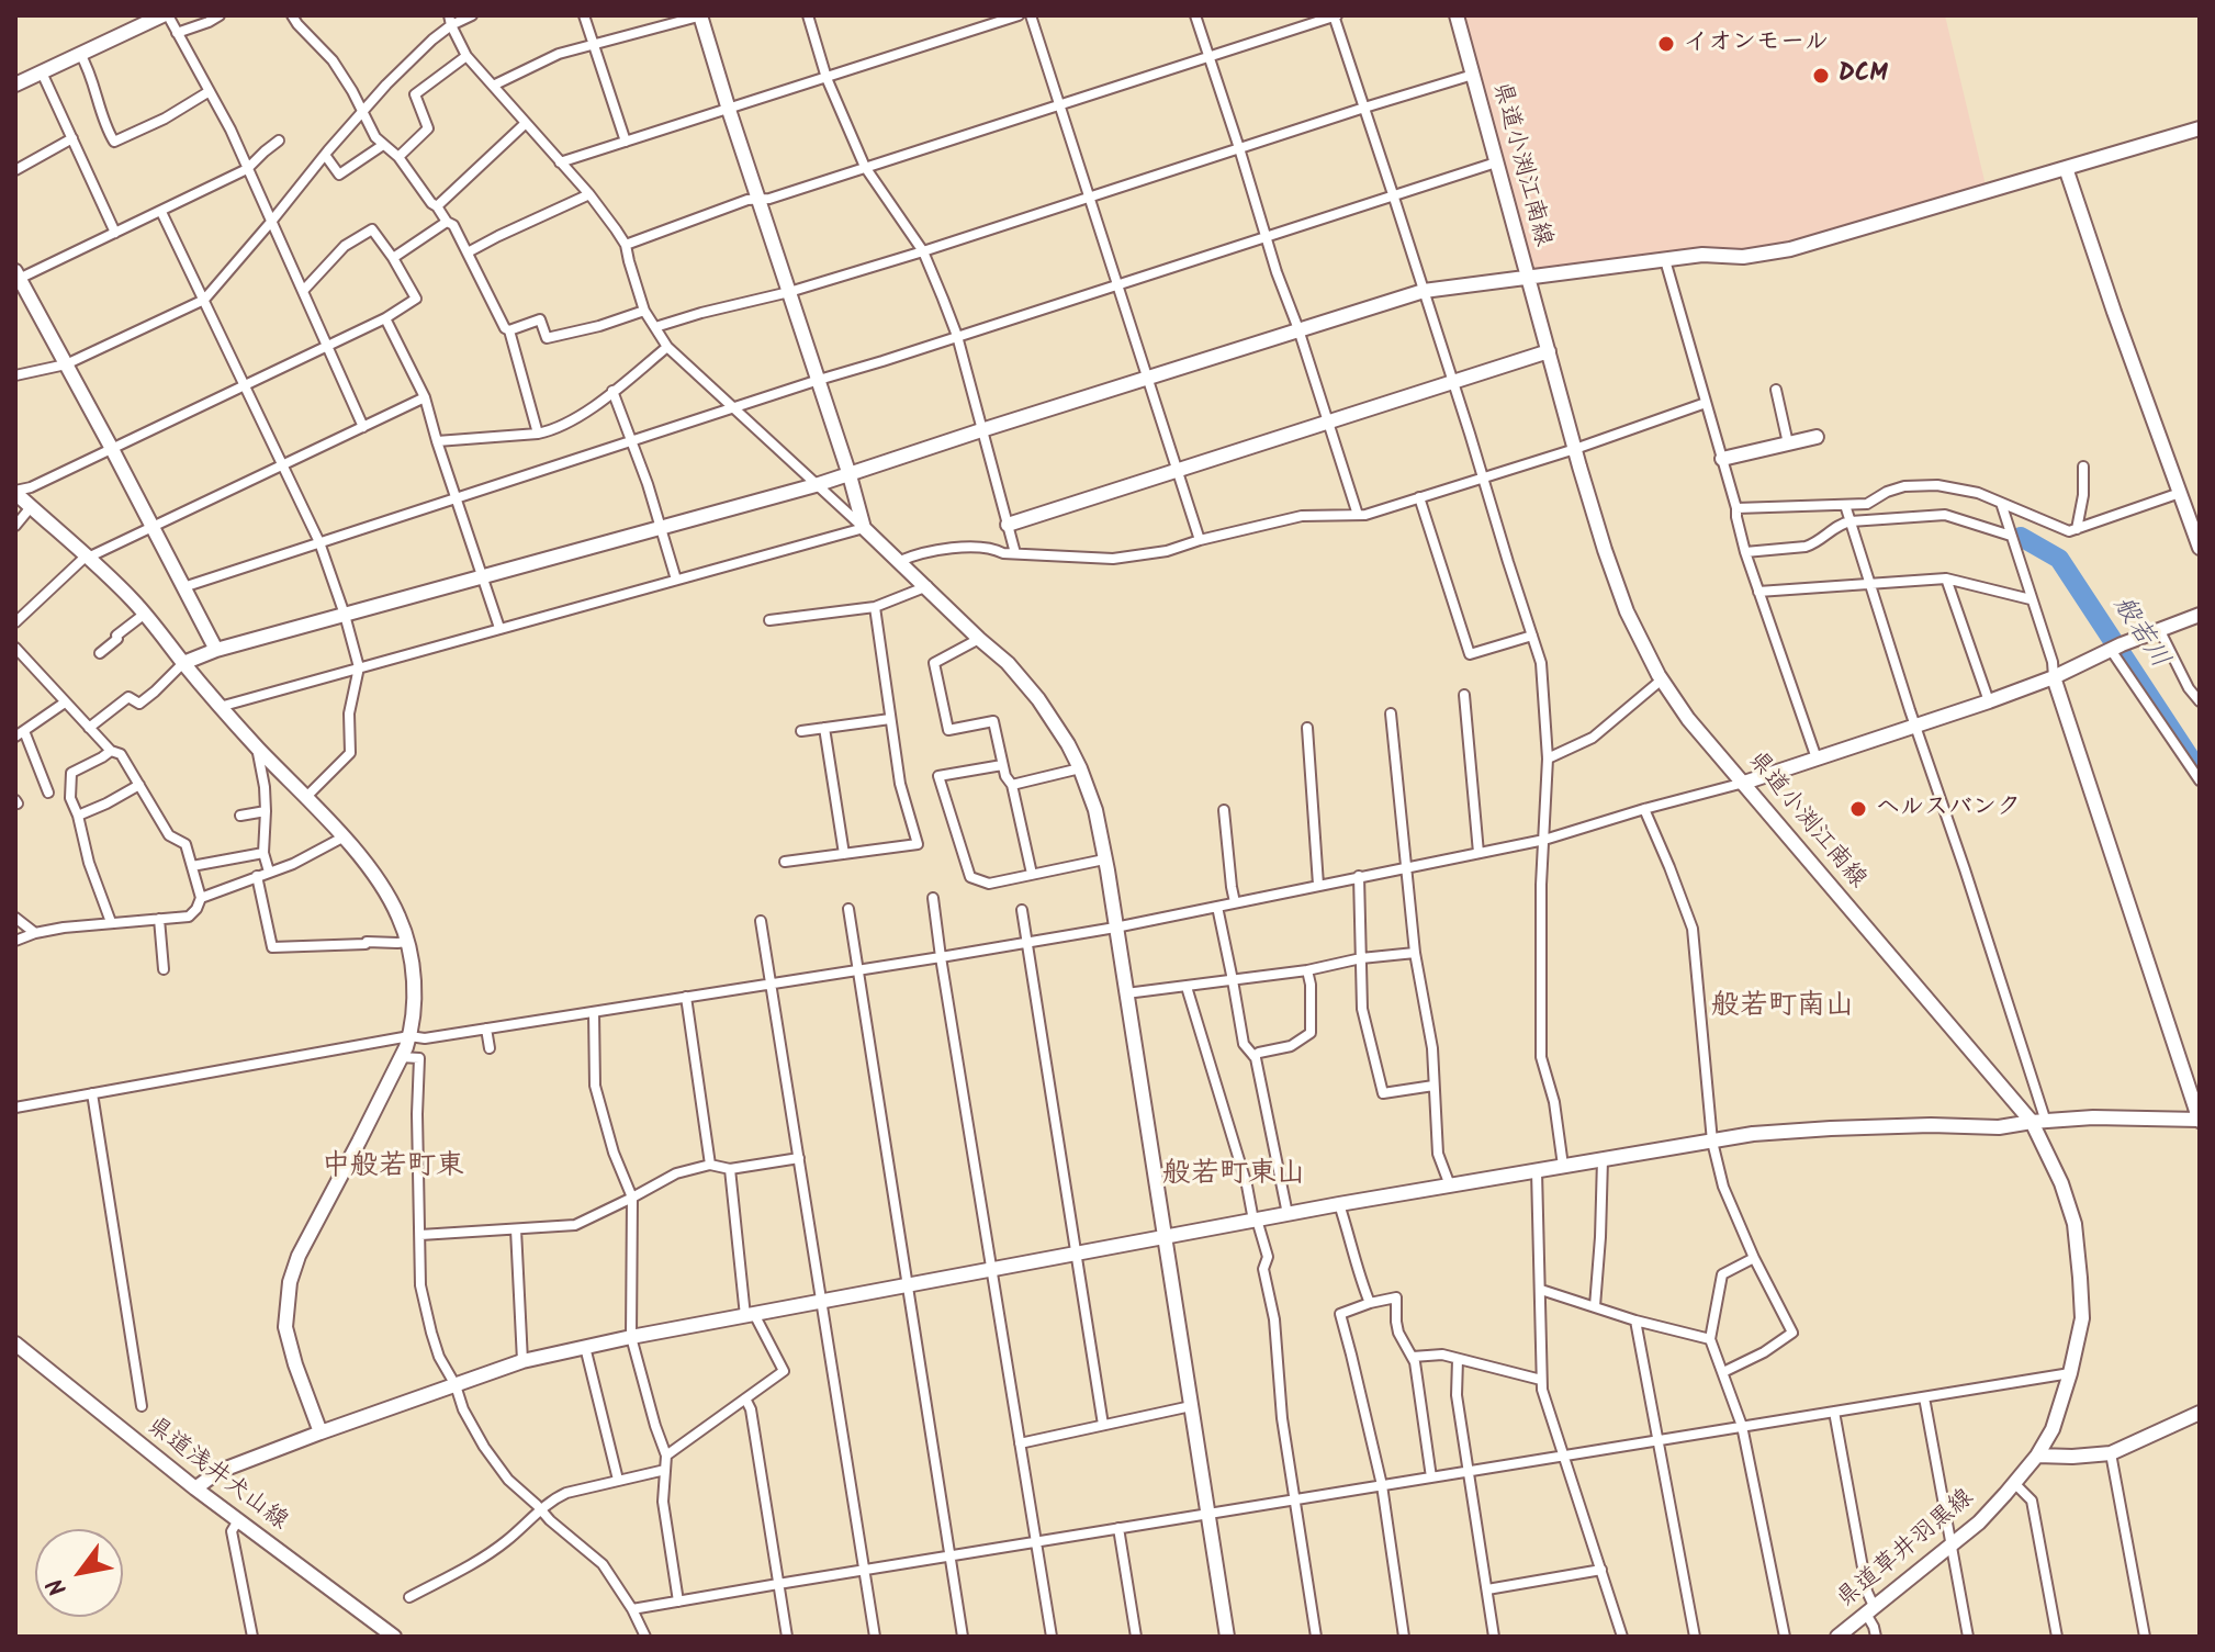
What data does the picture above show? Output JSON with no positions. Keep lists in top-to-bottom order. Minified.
{"streets":{"street":["県道小渕江南線","県道浅井犬山線","県道草井羽黒線"]},"crossings":[["県道小渕江南線","県道草井羽黒線"]],"districts":["般若町南山","中般若町東","般若町東山"],"water":["般若川"],"places":["イオンモール","DCM","ヘルスバンク"],"north":"bottom left"}
